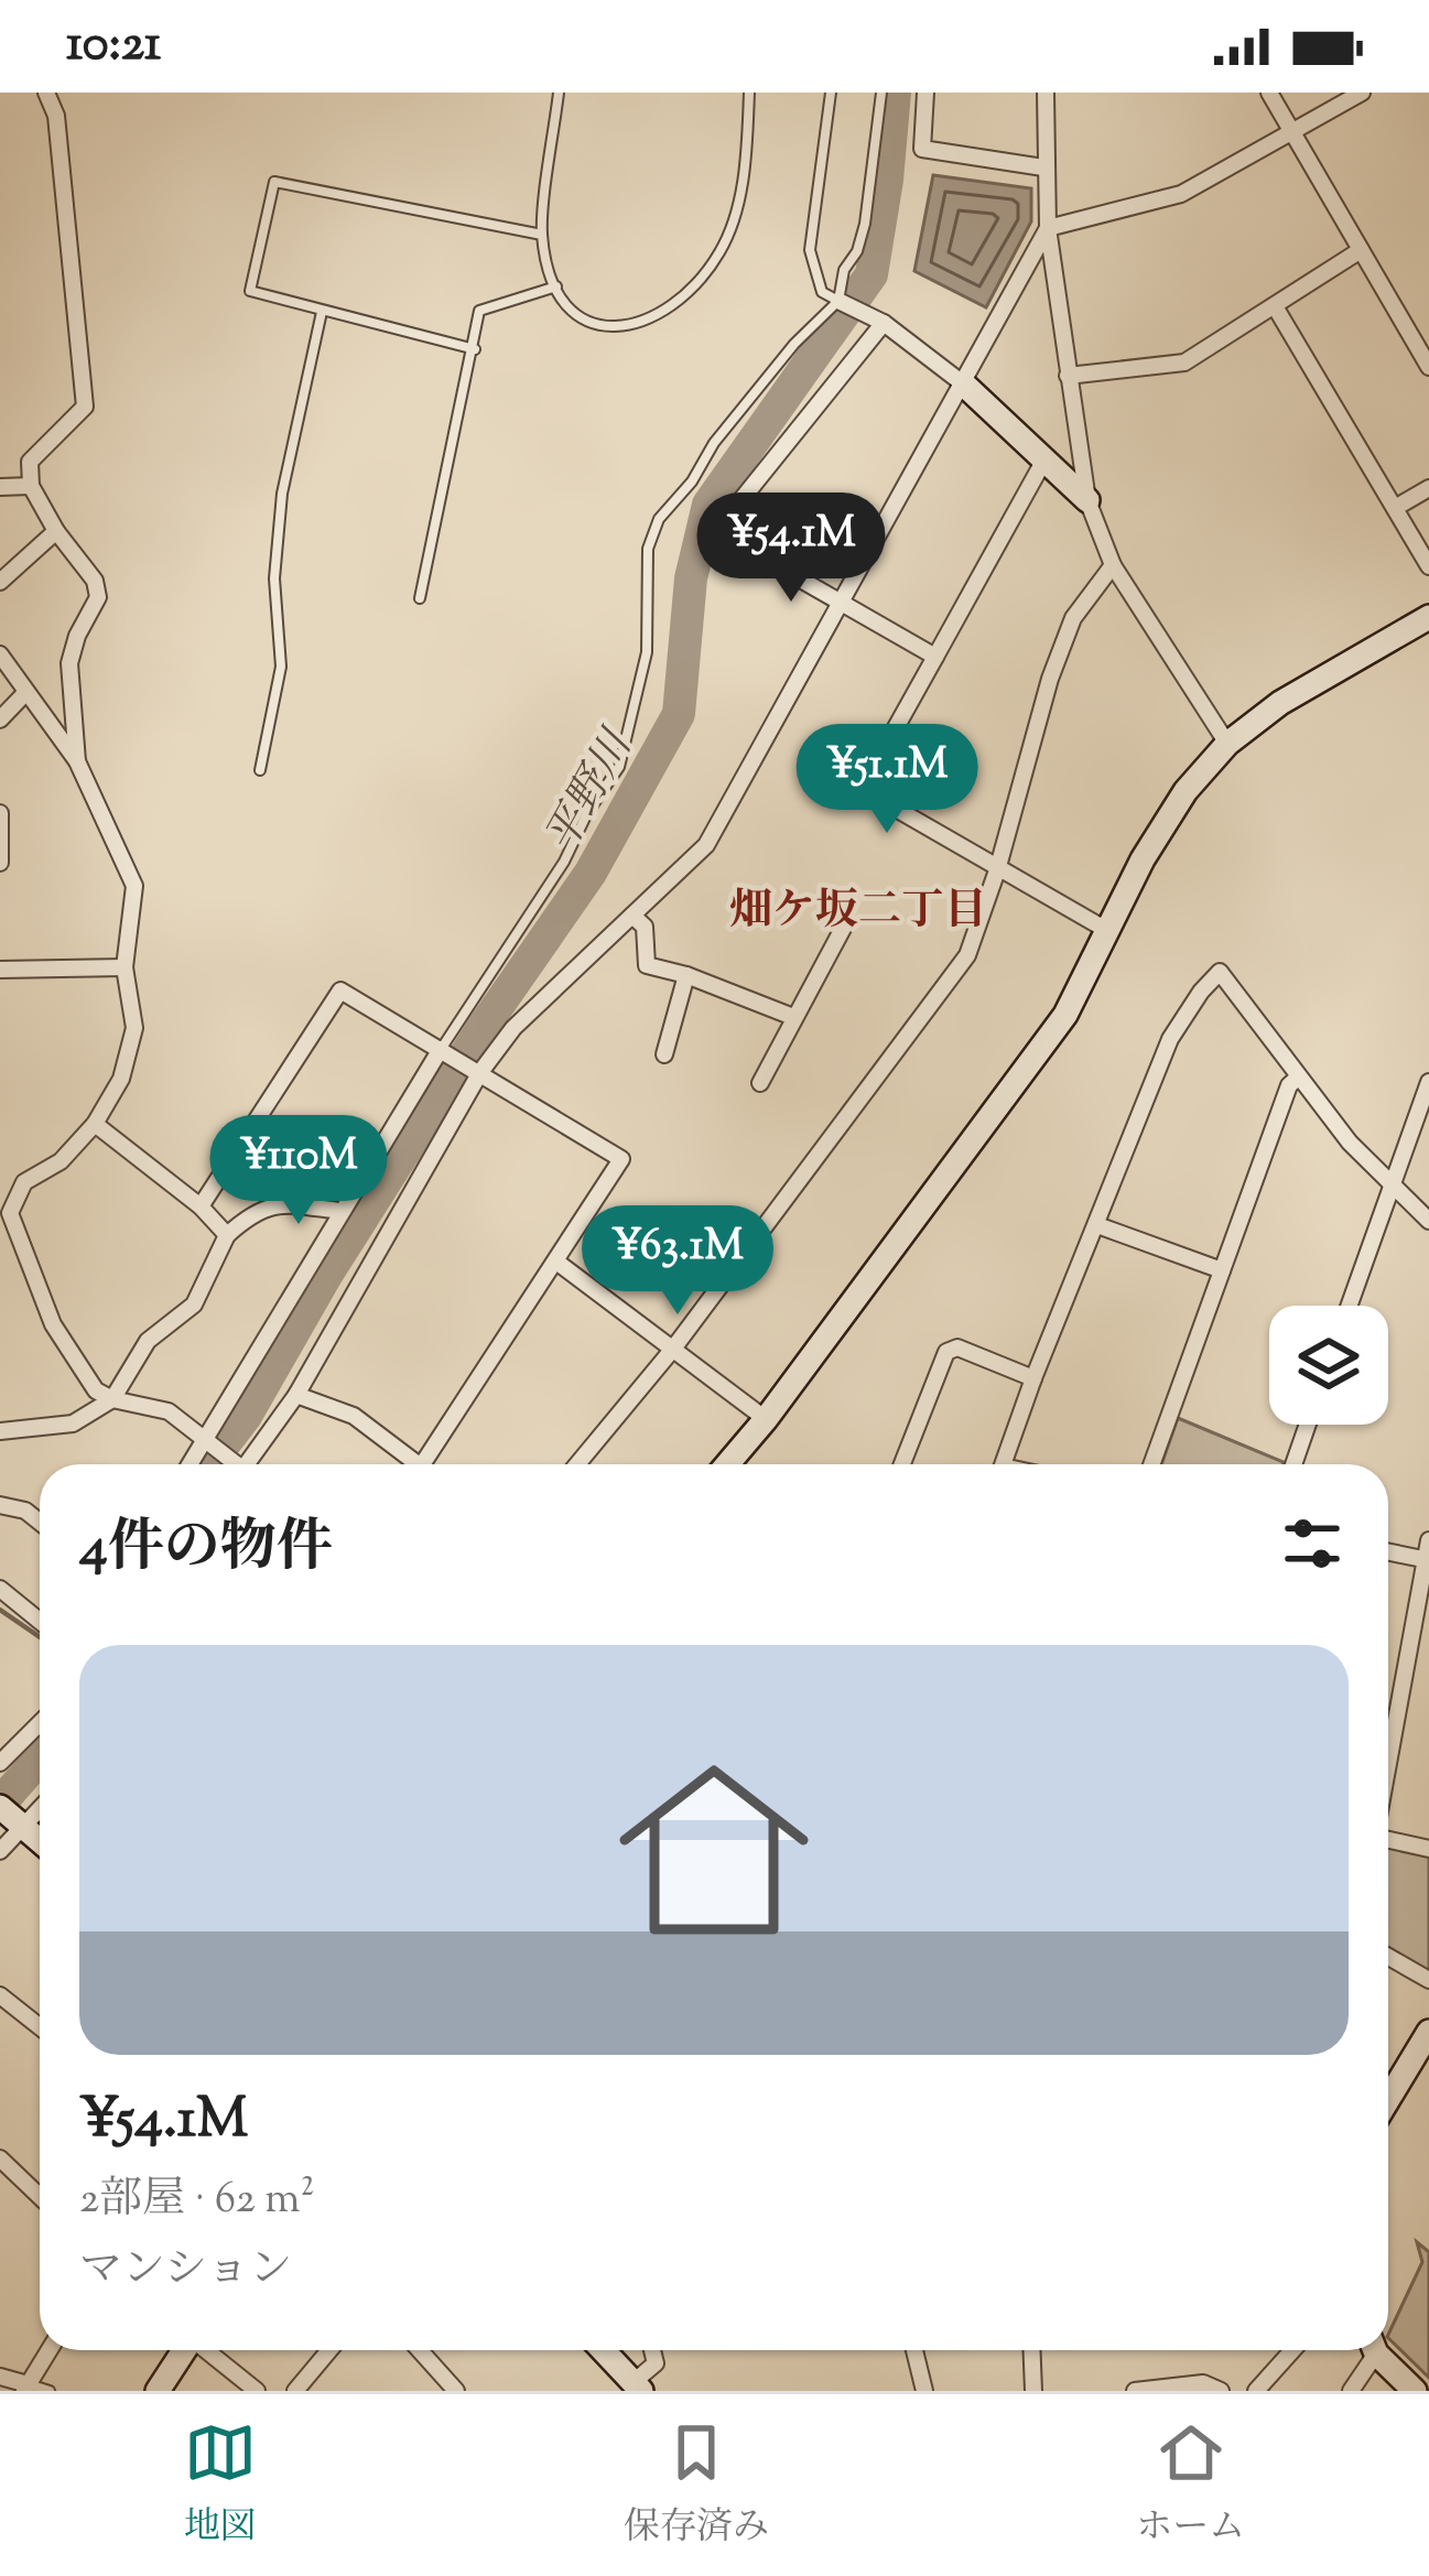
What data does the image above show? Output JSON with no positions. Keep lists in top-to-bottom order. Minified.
{"districts":["畑ケ坂二丁目"],"water":["平野川"],"page":{"status":"10:21","price":["¥54.1M","¥51.1M","¥110M","¥63.1M"],"heading":"4件の物件","list":[{"name":"¥54.1M","note":"2部屋 · 62 m² · マンション"}],"tabs":["地図","保存済み","ホーム"]}}
